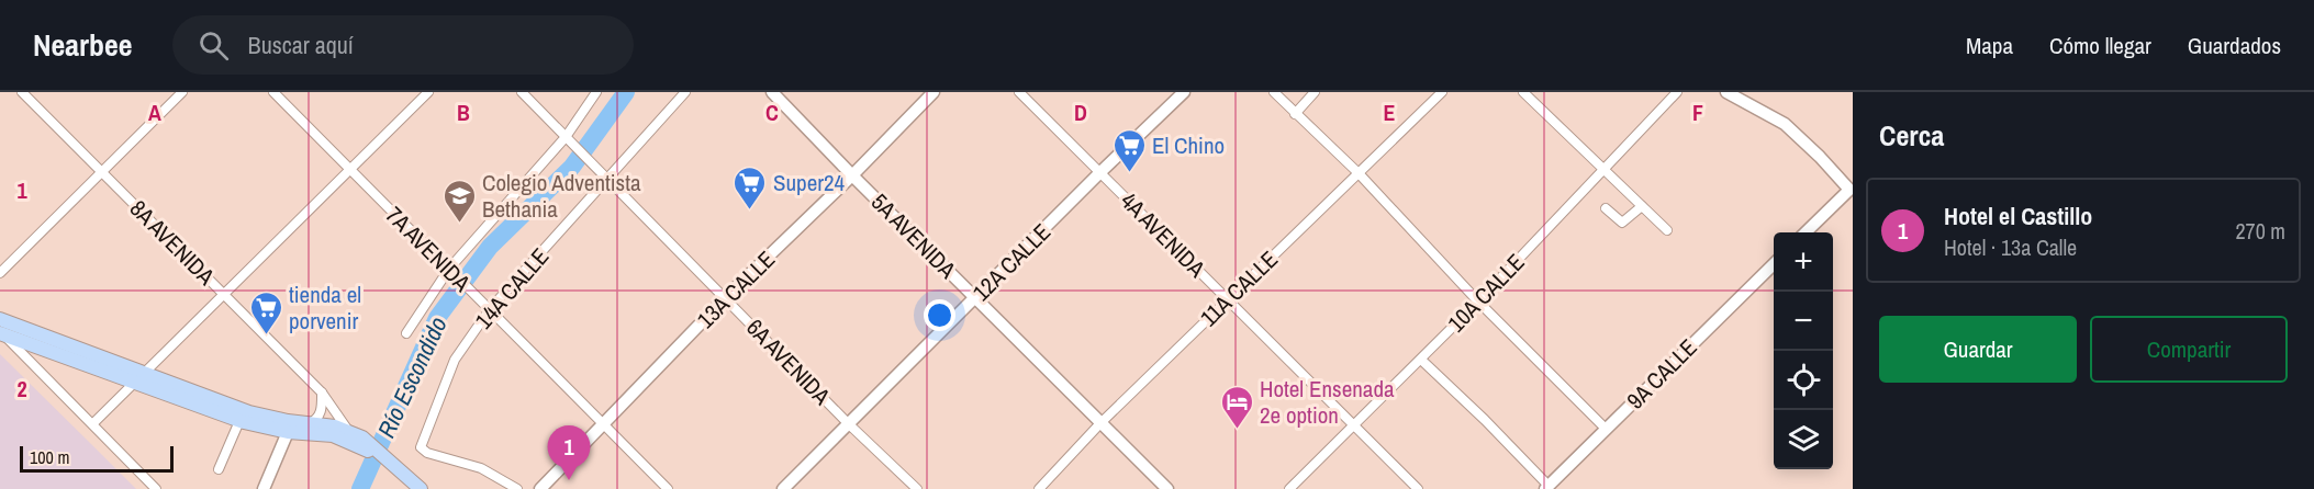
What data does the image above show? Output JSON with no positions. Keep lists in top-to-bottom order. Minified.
{"streets":{"main road":["8A AVENIDA"],"street":["4A AVENIDA","5A AVENIDA","7A AVENIDA","12A CALLE","14A CALLE","11A CALLE","13A CALLE","10A CALLE","6A AVENIDA","9A CALLE"]},"crossings":[["4A AVENIDA","12A CALLE"],["4A AVENIDA","11A CALLE"],["4A AVENIDA","10A CALLE"],["5A AVENIDA","12A CALLE"],["5A AVENIDA","11A CALLE"],["5A AVENIDA","13A CALLE"],["7A AVENIDA","14A CALLE"],["7A AVENIDA","13A CALLE"],["12A CALLE","6A AVENIDA"],["14A CALLE","6A AVENIDA"],["13A CALLE","6A AVENIDA"]],"water":["Río Escondido"],"places":{"supermarket":["El Chino","Super24","tienda el porvenir"],"school or university":["Colegio Adventista Bethania"],"hotel":["Hotel Ensenada 2e option"]},"scale_bar":"100 m","page":{"header":"Nearbee","search":"Buscar aquí","nav":["Mapa","Cómo llegar","Guardados"],"heading":"Cerca","list":[{"mark":"1","name":"Hotel el Castillo","note":"Hotel · 13a Calle","value":"270 m"}],"map_buttons":["+","−"],"buttons":["Guardar","Compartir"],"pins":"1","scale":"100 m"},"grid":{"columns":["A","B","C","D","E","F"],"rows":["1","2"]}}
